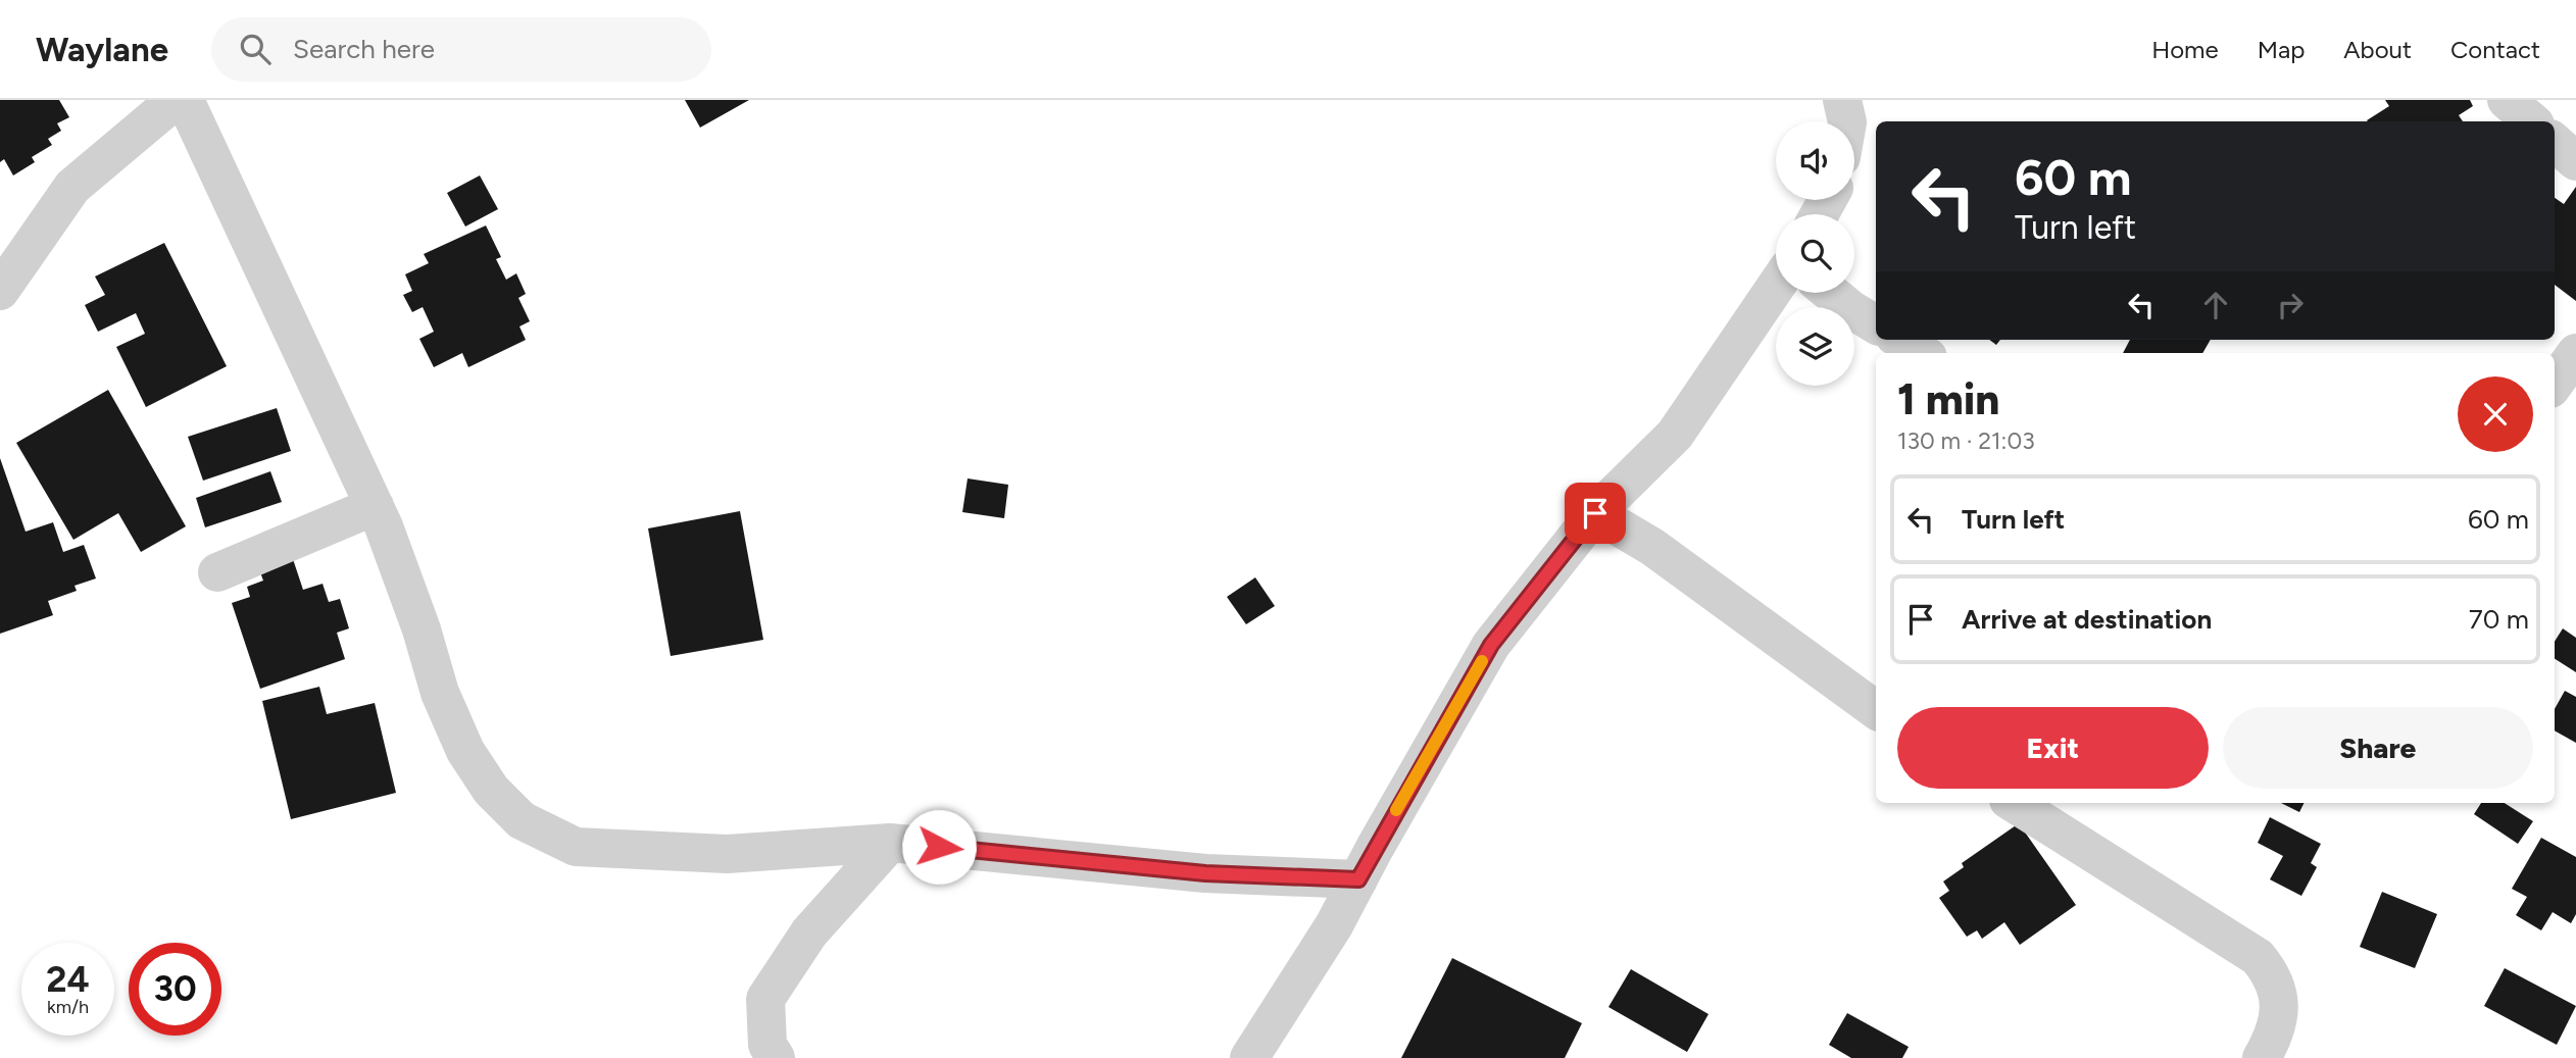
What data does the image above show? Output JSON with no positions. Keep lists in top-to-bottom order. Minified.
{"page":{"header":"Waylane","search":"Search here","nav":["Home","Map","About","Contact"],"turn":["60 m","Turn left"],"heading":["1 min","130 m · 21:03"],"list":[{"name":"Turn left","value":"60 m"},{"name":"Arrive at destination","value":"70 m"}],"buttons":["Exit","Share"],"speed":"24 km/h","limit":"30"}}
